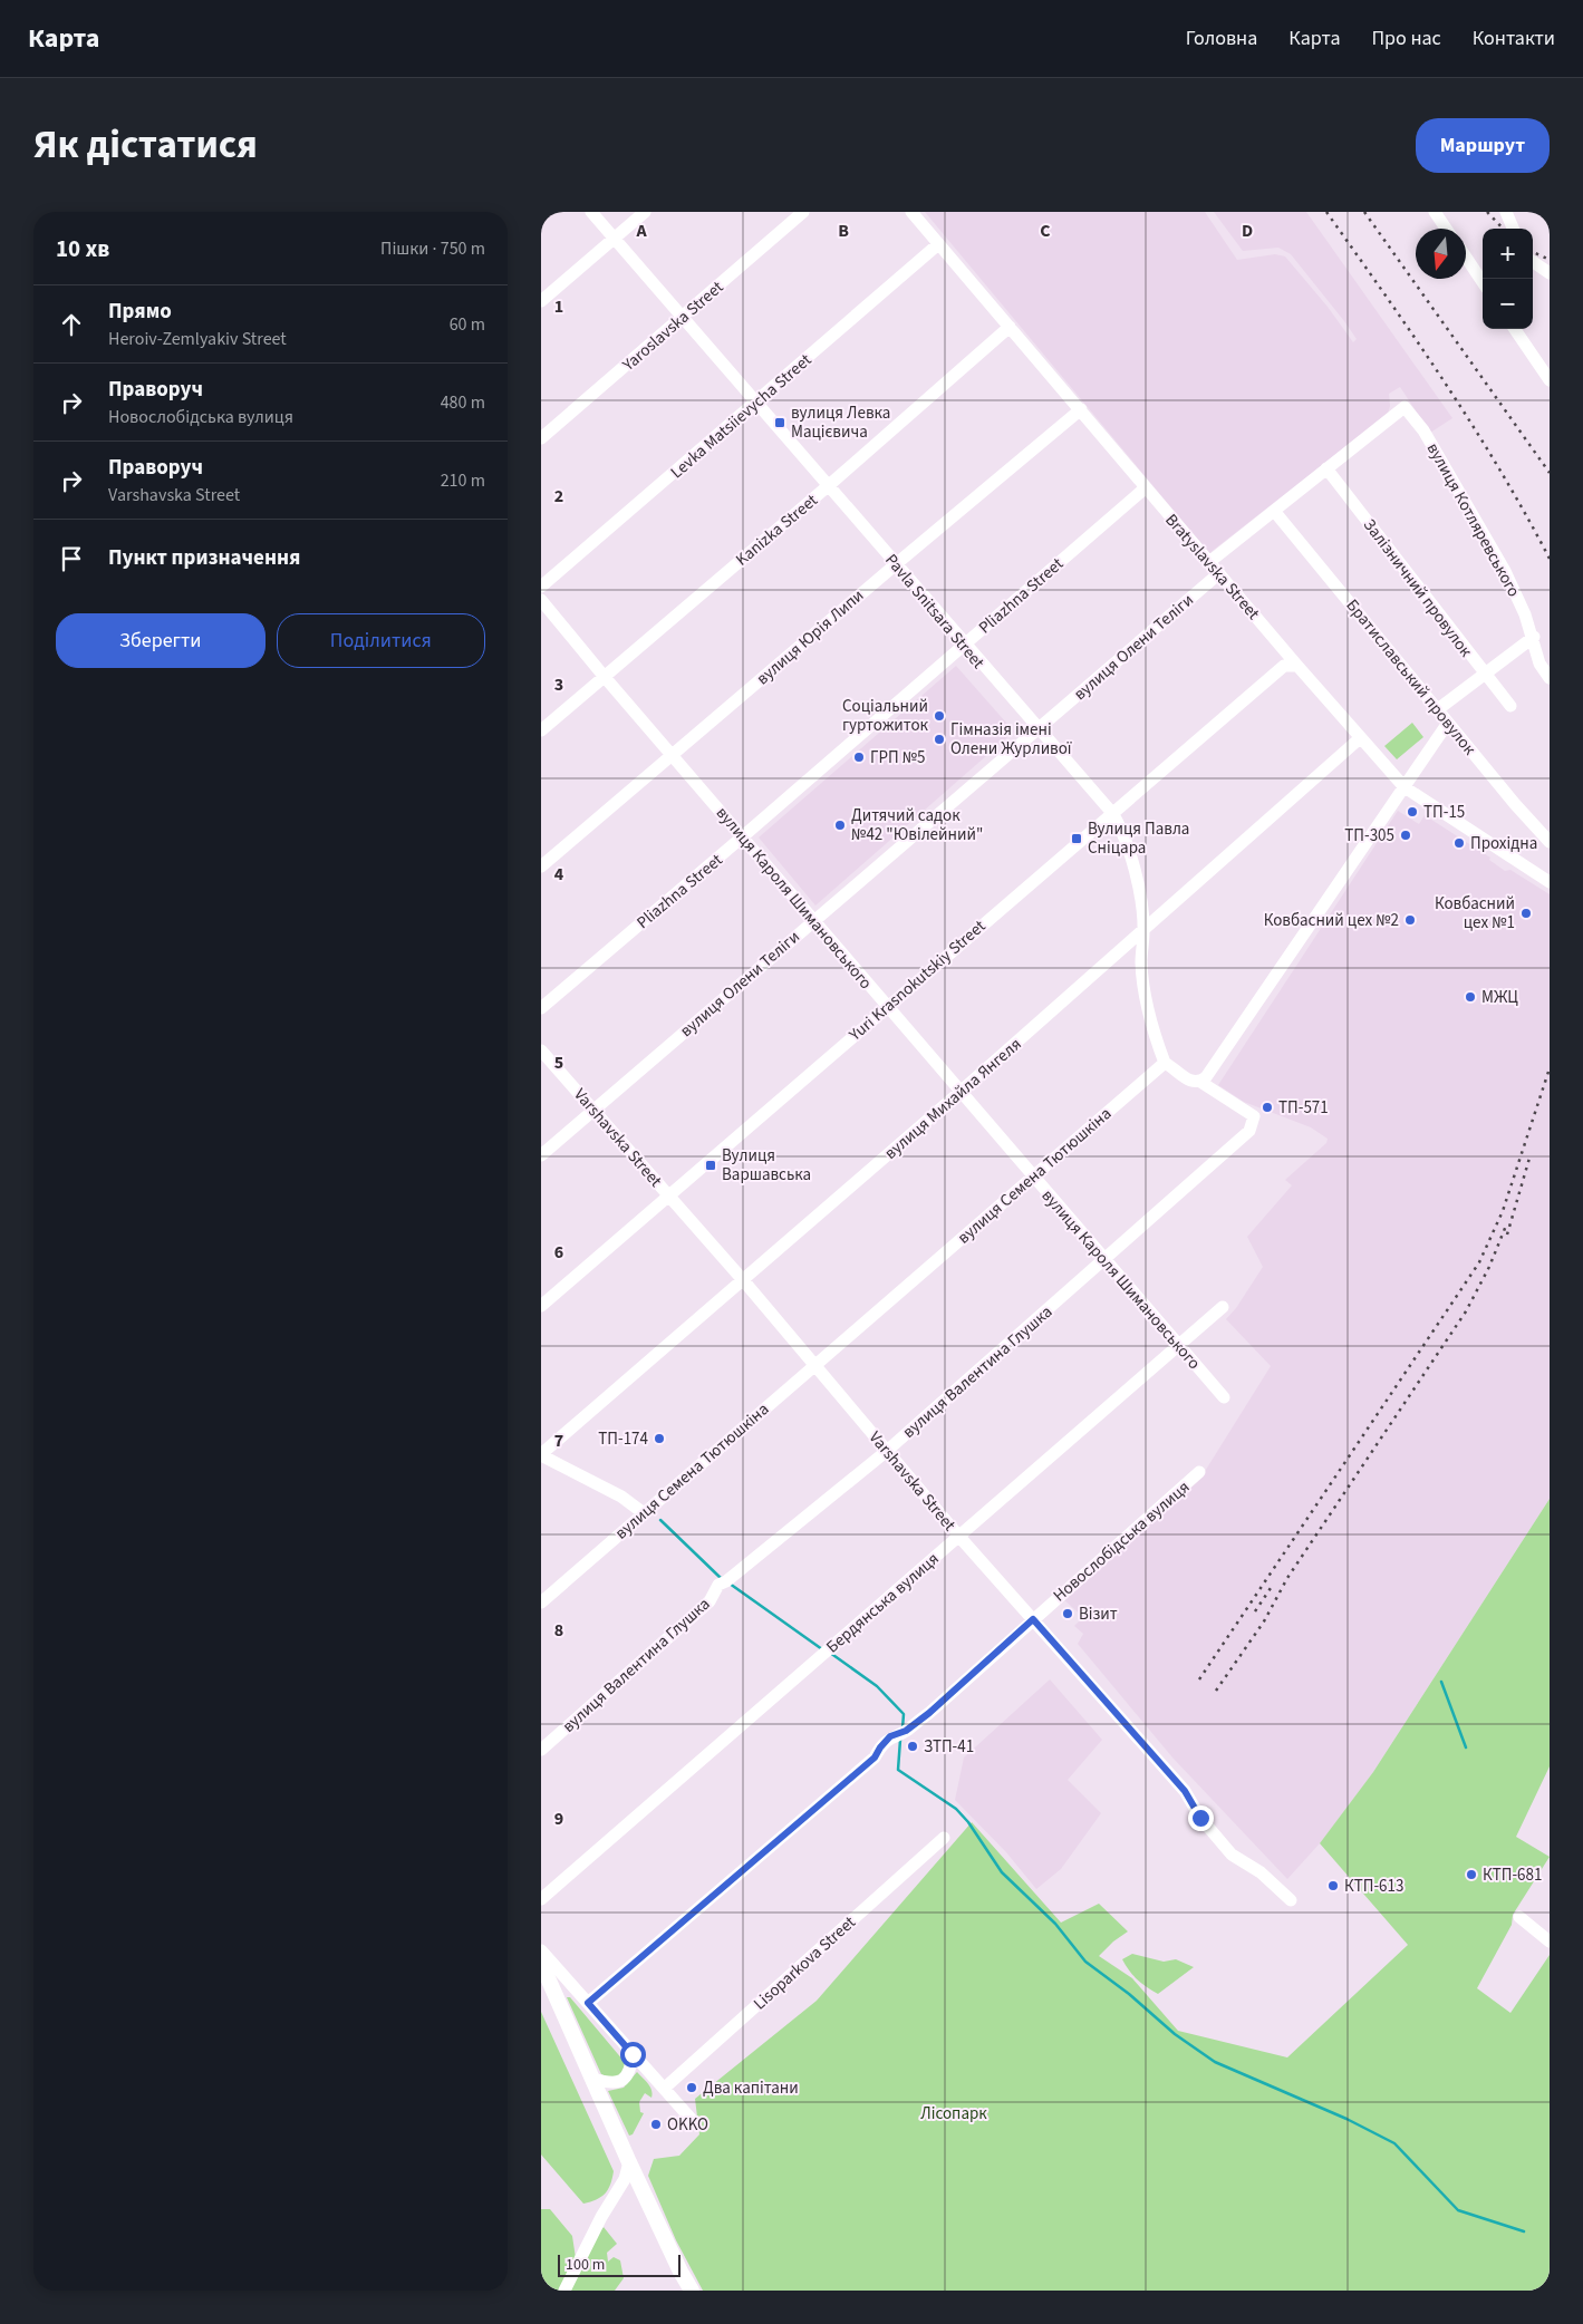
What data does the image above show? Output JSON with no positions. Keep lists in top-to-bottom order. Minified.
{"streets":{"street":["Yaroslavska Street","Levka Matsiievycha Street","вулиця Котляревського","Kanizka Street","Bratyslavska Street","Залізничний провулок","Pliazhna Street","Pavla Snitsara Street","вулиця Юрія Липи","вулиця Олени Теліги","Братиславський провулок","вулиця Кароля Шимановського","Yuri Krasnokutskiy Street","вулиця Михайла Янгеля","Varshavska Street","вулиця Семена Тютюшкіна","вулиця Валентина Глушка","Новослобідська вулиця","Бердянська вулиця","Lisoparkova Street"]},"crossings":[["Yaroslavska Street","Pavla Snitsara Street"],["Levka Matsiievycha Street","Bratyslavska Street"],["Levka Matsiievycha Street","Pavla Snitsara Street"],["вулиця Котляревського","Залізничний провулок"],["Kanizka Street","Bratyslavska Street"],["Kanizka Street","Pavla Snitsara Street"],["Kanizka Street","вулиця Кароля Шимановського"],["Bratyslavska Street","Pliazhna Street"],["Bratyslavska Street","вулиця Юрія Липи"],["Bratyslavska Street","вулиця Олени Теліги"],["Bratyslavska Street","Yuri Krasnokutskiy Street"],["Bratyslavska Street","вулиця Михайла Янгеля"],["Pliazhna Street","Pavla Snitsara Street"],["Pliazhna Street","вулиця Кароля Шимановського"],["Pavla Snitsara Street","вулиця Юрія Липи"],["Pavla Snitsara Street","вулиця Олени Теліги"],["Pavla Snitsara Street","Yuri Krasnokutskiy Street"],["Pavla Snitsara Street","вулиця Михайла Янгеля"],["Pavla Snitsara Street","вулиця Семена Тютюшкіна"],["вулиця Юрія Липи","вулиця Кароля Шимановського"],["вулиця Олени Теліги","вулиця Кароля Шимановського"],["вулиця Олени Теліги","Varshavska Street"],["вулиця Кароля Шимановського","Yuri Krasnokutskiy Street"],["вулиця Кароля Шимановського","вулиця Михайла Янгеля"],["вулиця Кароля Шимановського","вулиця Семена Тютюшкіна"],["вулиця Кароля Шимановського","вулиця Валентина Глушка"],["вулиця Кароля Шимановського","Бердянська вулиця"],["Yuri Krasnokutskiy Street","Varshavska Street"],["вулиця Михайла Янгеля","Varshavska Street"],["Varshavska Street","вулиця Семена Тютюшкіна"],["Varshavska Street","вулиця Валентина Глушка"],["Varshavska Street","Новослобідська вулиця"],["Varshavska Street","Бердянська вулиця"]],"parks":["Лісопарк"],"places":{"transit":["вулиця Левка Мацієвича","Вулиця Павла Сніцара","Вулиця Варшавська"],"other":["Соціальний гуртожиток","Гімназія імені Олени Журливої","ГРП №5","ТП-15","Дитячий садок №42 \"Ювілейний\"","ТП-305","Прохідна","Ковбасний цех №1","Ковбасний цех №2","МЖЦ","ТП-571","ТП-174","Візит","ЗТП-41","КТП-681","КТП-613","Два капітани","OKKO"]},"scale_bar":"100 m","north":"bottom","page":{"header":"Карта","nav":["Головна","Карта","Про нас","Контакти"],"title":"Як дістатися","buttons":["Маршрут",["Зберегти","Поділитися"]],"heading":["10 хв","Пішки · 750 m"],"map_buttons":["+","−"],"list":[["Прямо","Heroiv-Zemlyakiv Street","60 m"],["Праворуч","Новослобідська вулиця","480 m"],["Праворуч","Varshavska Street","210 m"],"Пункт призначення"],"scale":"100 m"},"grid":{"columns":["A","B","C","D"],"rows":["1","2","3","4","5","6","7","8","9"]}}
